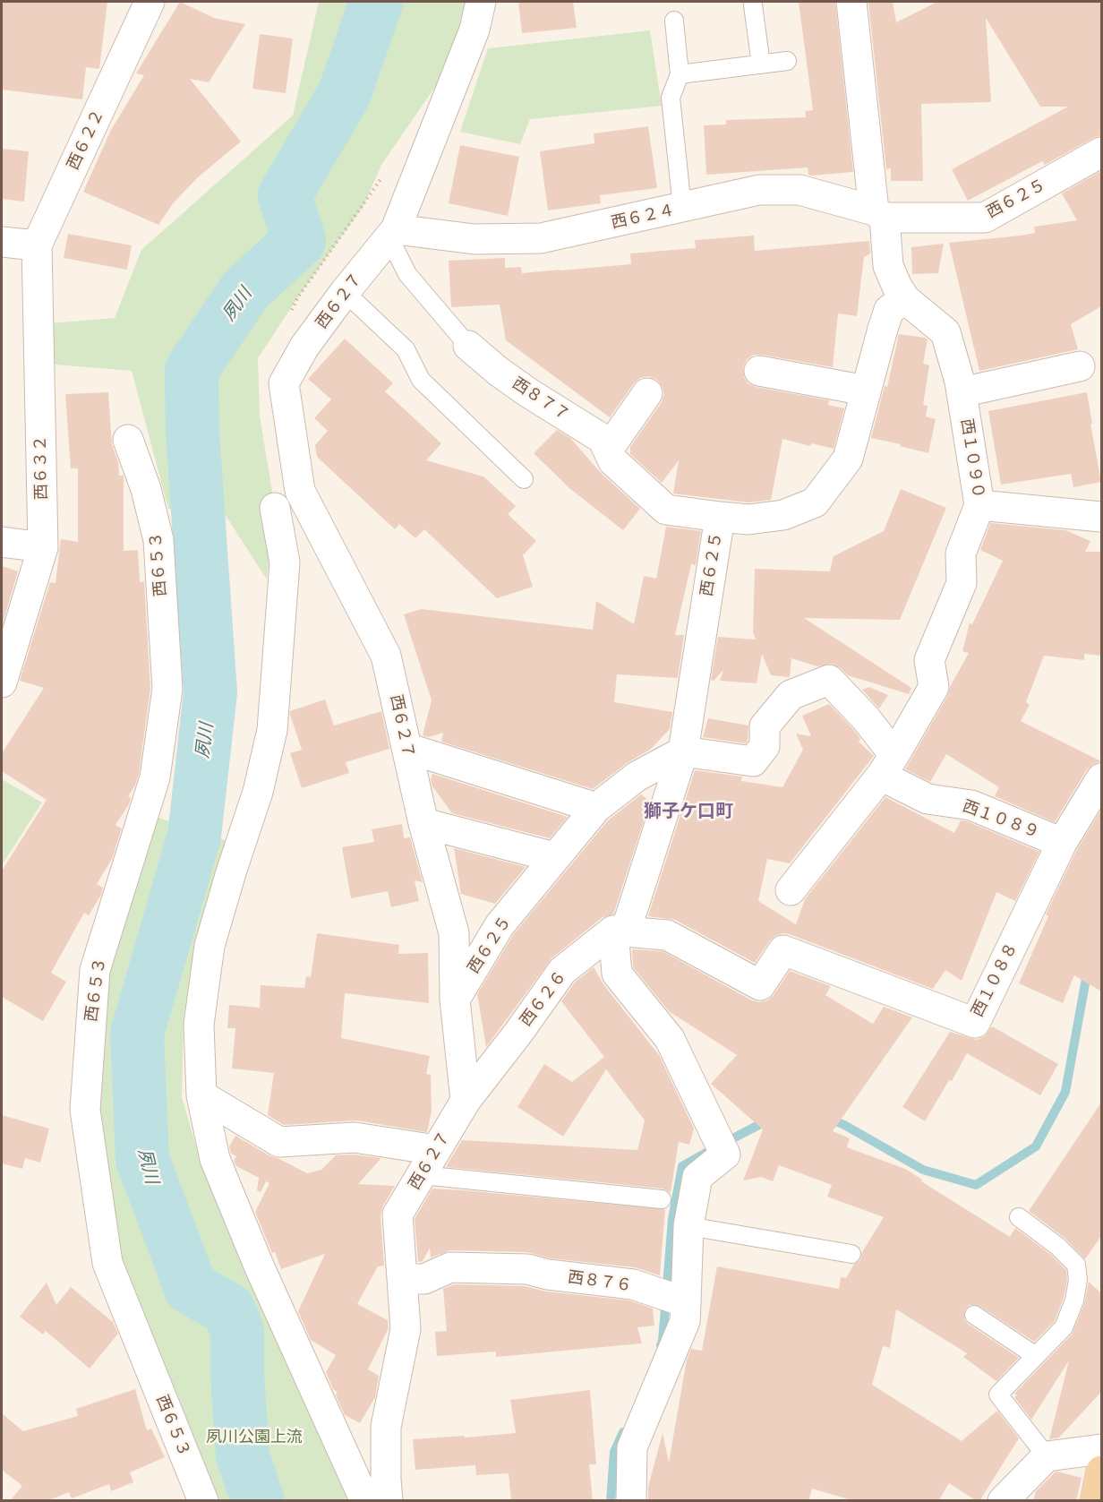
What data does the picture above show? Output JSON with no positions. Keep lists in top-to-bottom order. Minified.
{"streets":{"street":["西６２２","西６２５","西６２４","西６２７","西８７７","西１０９０","西６３２","西６５３","西１０８９","西１０８８","西６２６","西８７６"]},"crossings":[["西６２２","西６３２"],["西６２５","西６２４"],["西６２５","西６２７"],["西６２５","西８７７"],["西６２５","西１０９０"],["西６２４","西６２７"],["西６２４","西８７７"],["西６２７","西８７７"],["西６２７","西６２６"],["西６２７","西８７６"],["西１０９０","西１０８９"],["西１０８９","西１０８８"],["西１０８８","西６２６"]],"districts":["獅子ケ口町"],"water":["夙川"],"parks":["夙川公園上流"]}
